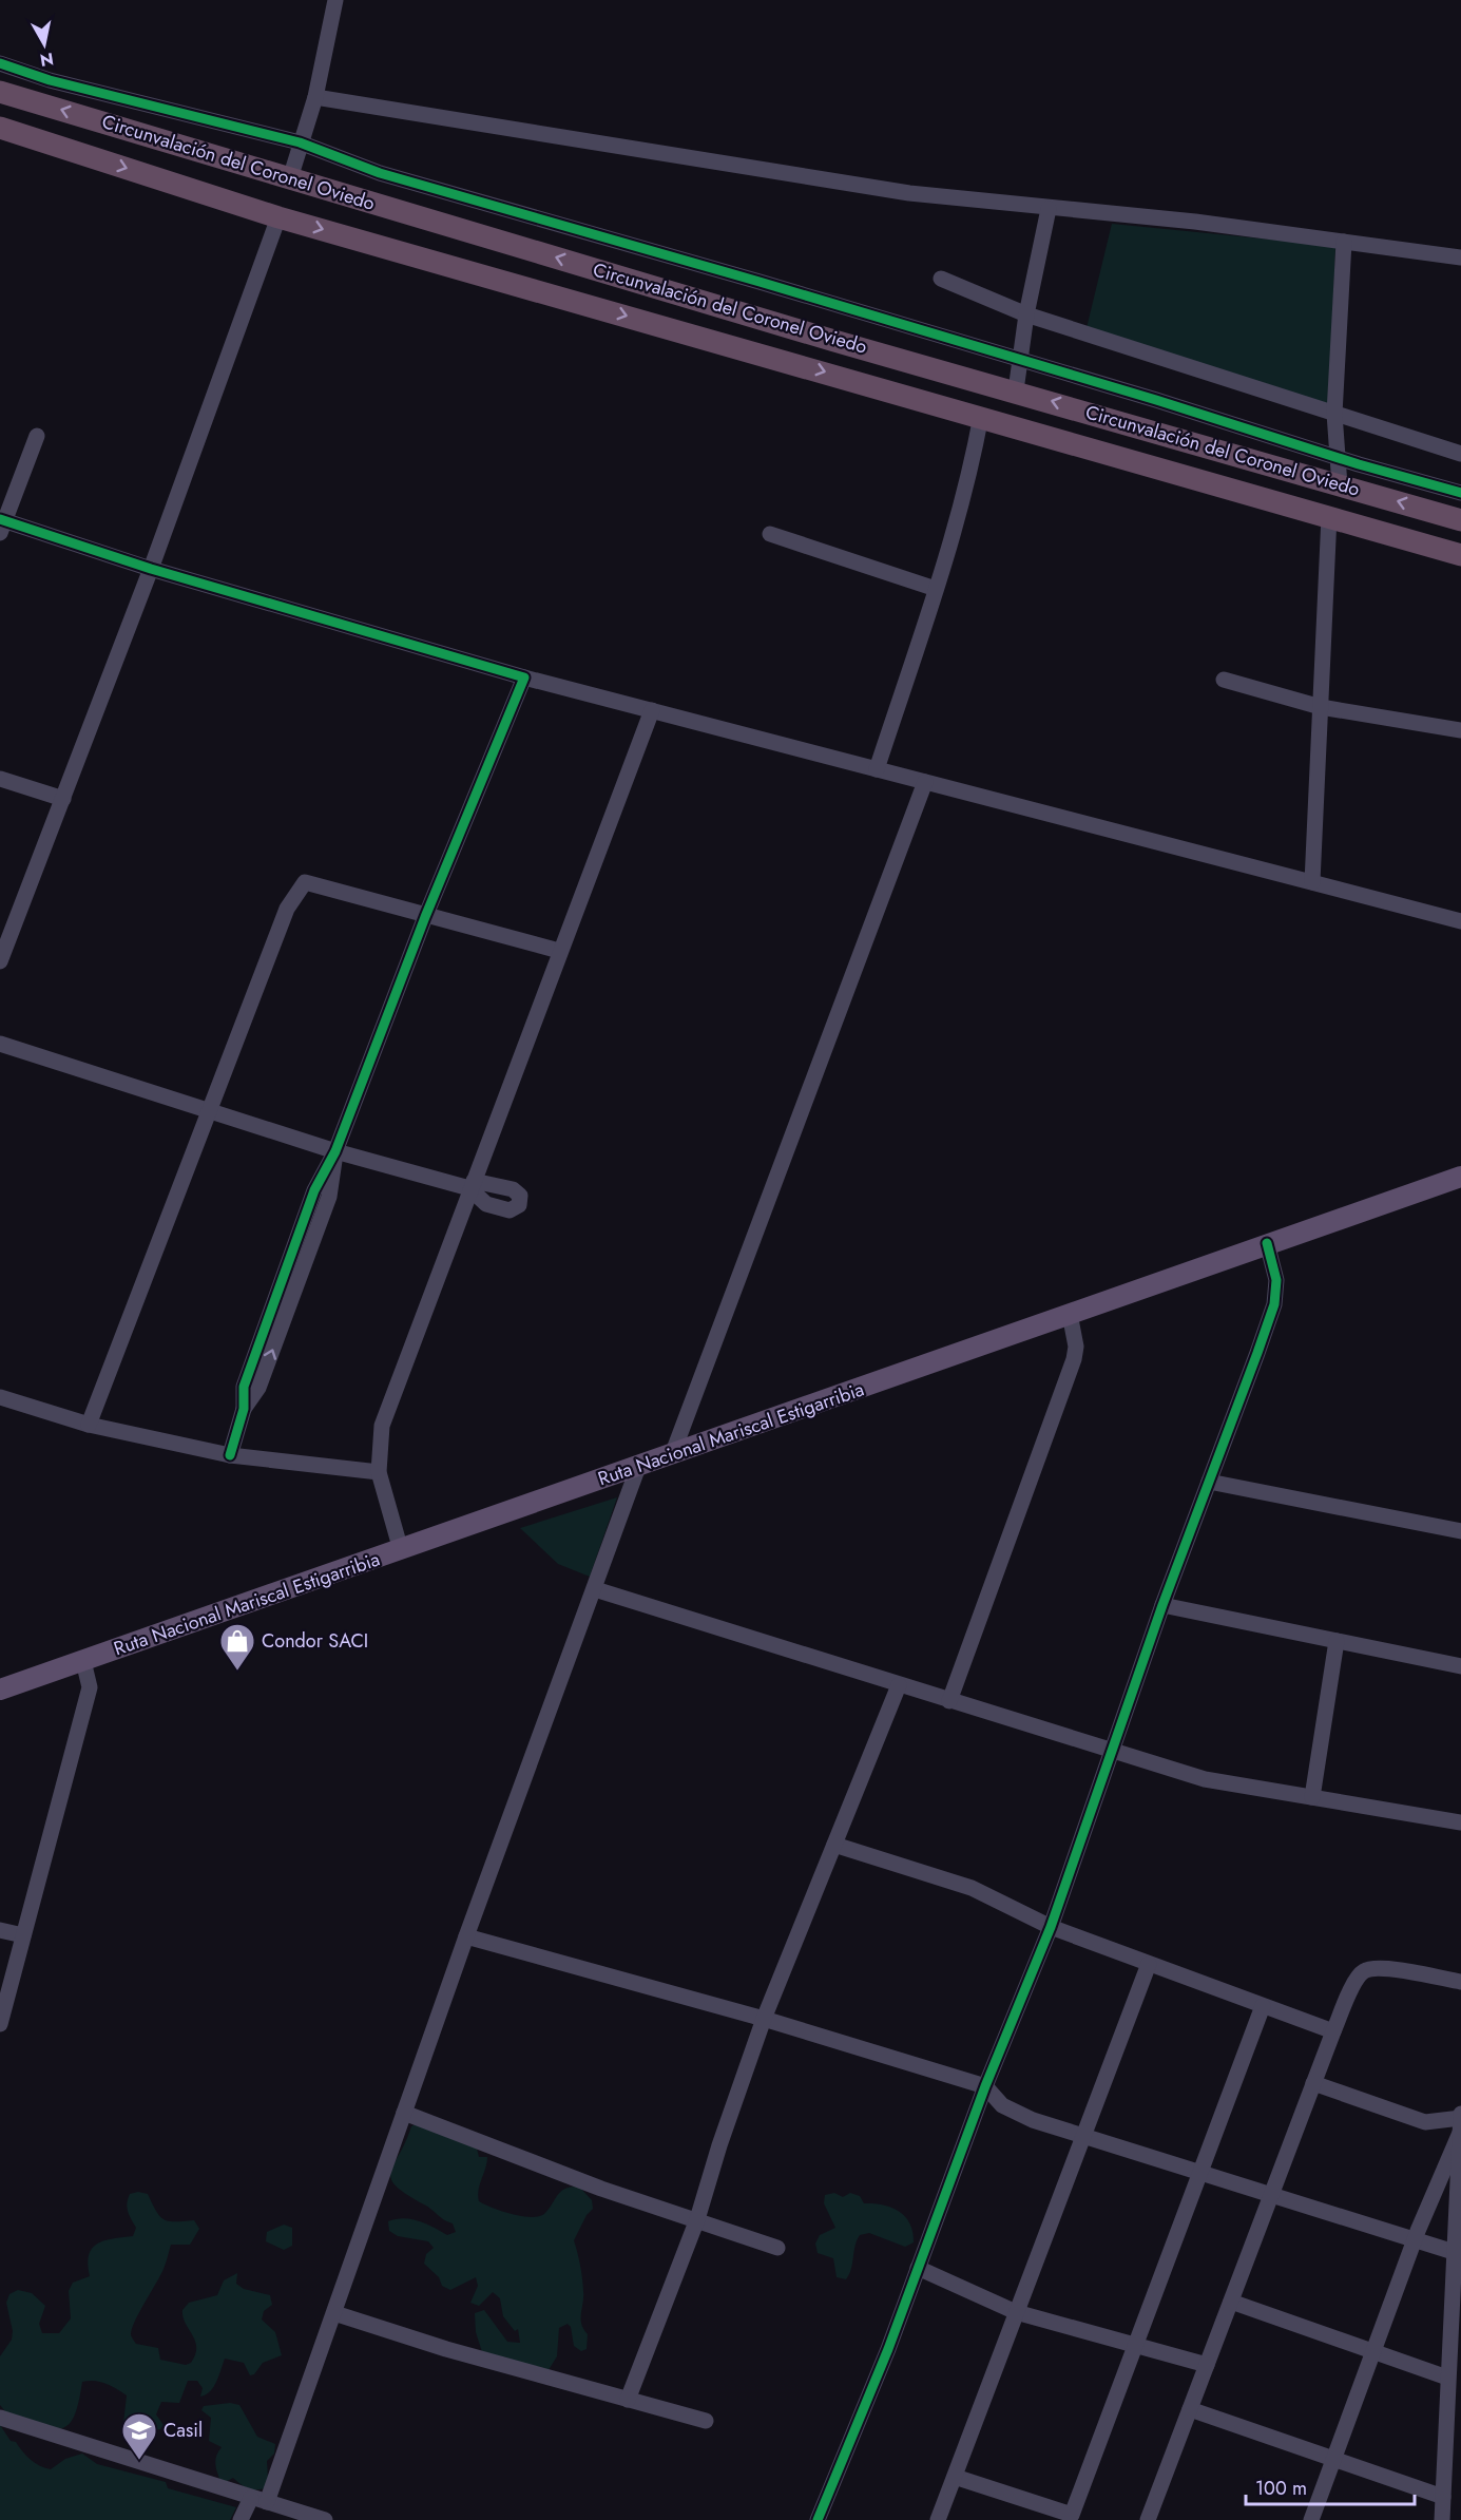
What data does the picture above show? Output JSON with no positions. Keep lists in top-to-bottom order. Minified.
{"streets":{"highway":["Circunvalación del Coronel Oviedo"],"main road":["Ruta Nacional Mariscal Estigarribia"]},"places":{"shop":["Condor SACI"],"school or university":["Casil"]},"scale_bar":"100 m","north":"bottom"}
